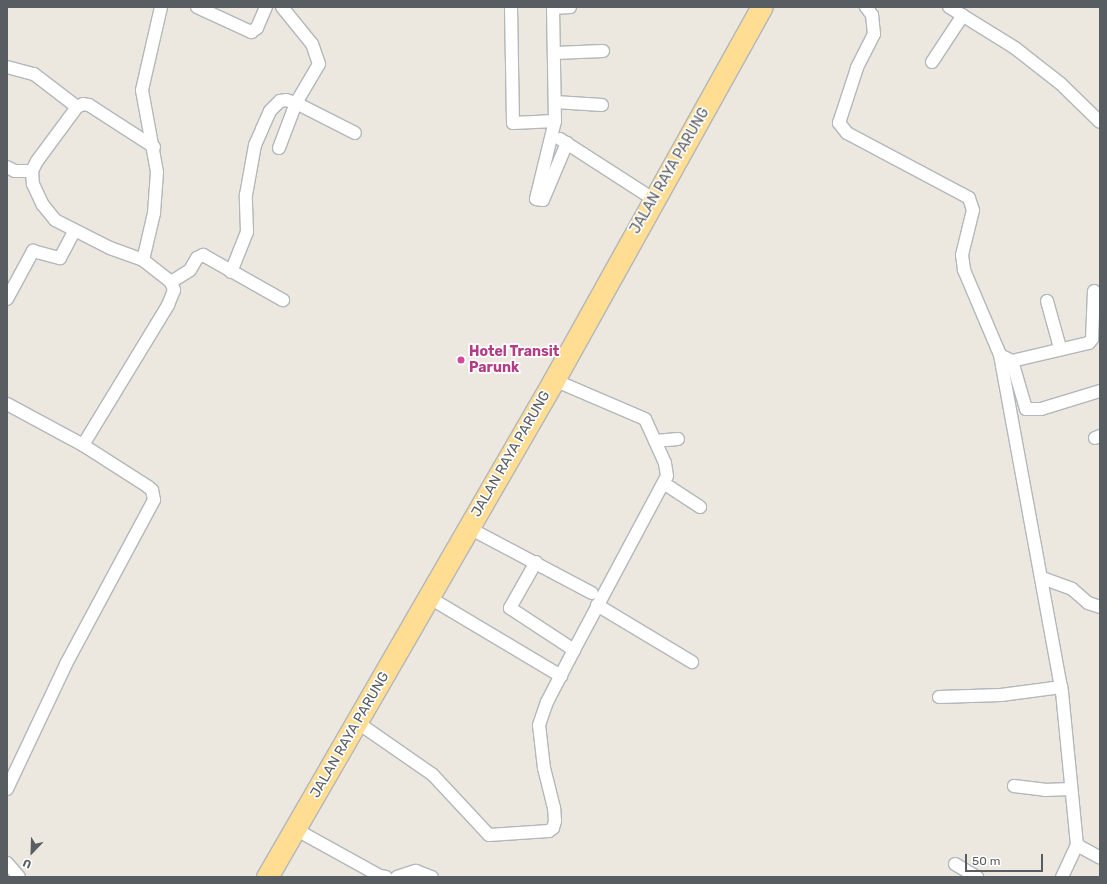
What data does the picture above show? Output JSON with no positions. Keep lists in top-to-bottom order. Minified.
{"streets":{"highway":["JALAN RAYA PARUNG"]},"places":["Hotel Transit Parunk"],"scale_bar":"50 m","north":"bottom left"}
